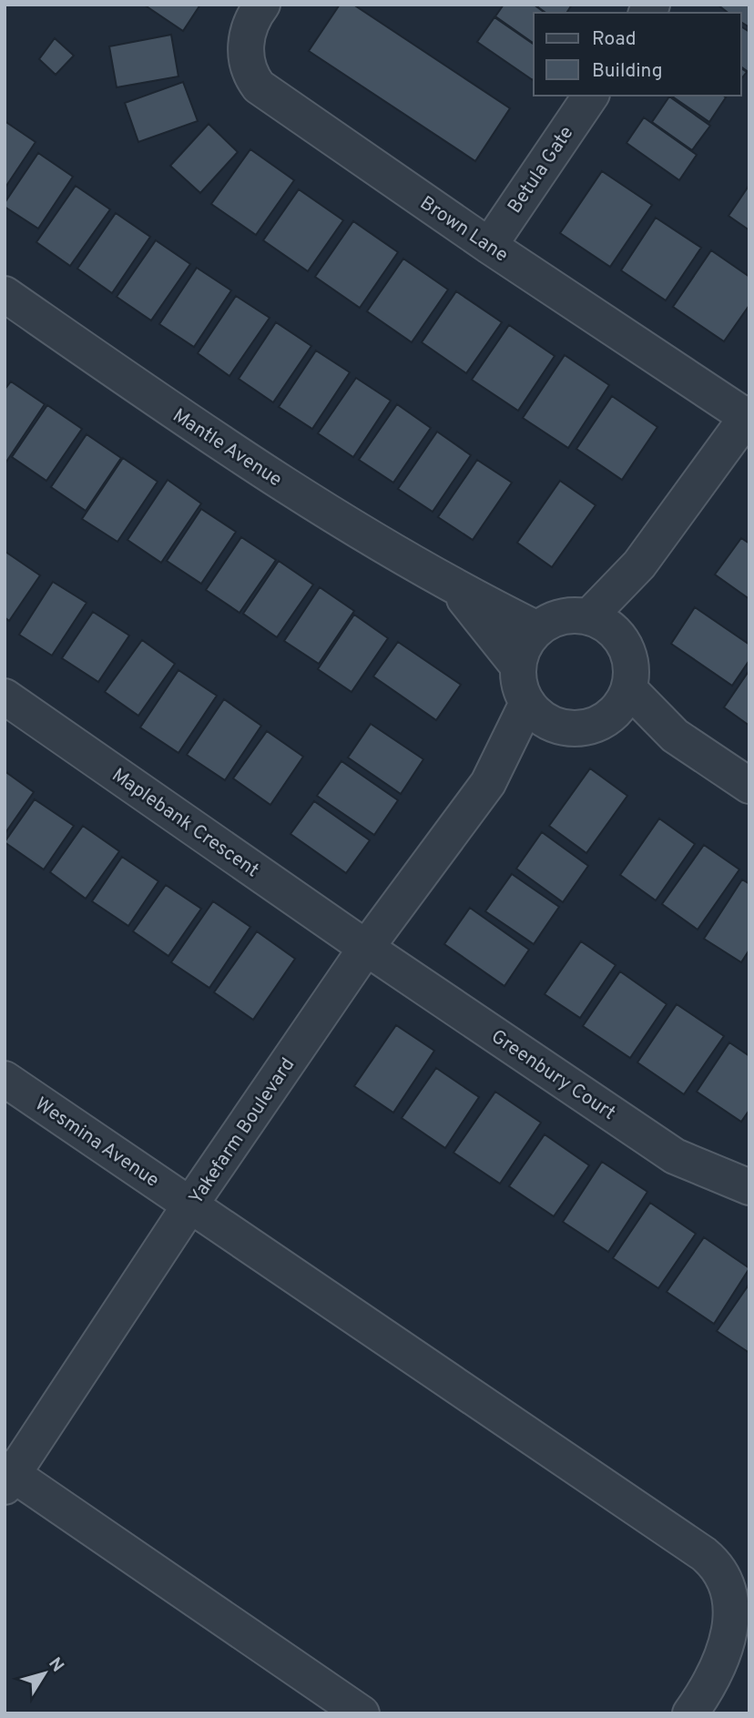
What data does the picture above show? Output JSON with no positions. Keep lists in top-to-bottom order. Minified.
{"streets":{"street":["Betula Gate","Brown Lane","Mantle Avenue","Maplebank Crescent","Greenbury Court","Yakefarm Boulevard","Wesmina Avenue"]},"crossings":[["Betula Gate","Brown Lane"],["Mantle Avenue","Yakefarm Boulevard"],["Maplebank Crescent","Greenbury Court"],["Maplebank Crescent","Yakefarm Boulevard"],["Greenbury Court","Yakefarm Boulevard"],["Yakefarm Boulevard","Wesmina Avenue"]],"legend":["Road","Building"],"north":"top right"}
